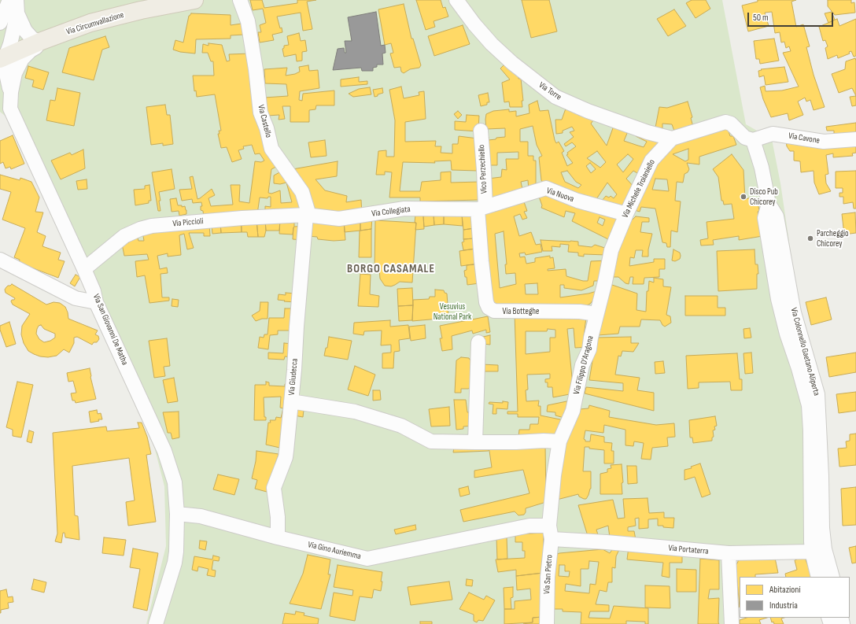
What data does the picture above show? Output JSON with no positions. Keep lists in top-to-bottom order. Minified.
{"streets":{"main road":["Via Circumvallazione"],"street":["Via Torre","Via Castello","Via Cavone","Vico Perzechiello","Via Michele Troianiello","Via Nuova","Via Collegiata","Via Piccioli","Via Botteghe","Via San Giovanni De Matha","Via Colonnello Gaetano Aliperta","Via Filippo D'Aragona","Via Giudecca","Via Portaterra","Via Gino Auriemma","Via San Pietro"]},"crossings":[["Via Circumvallazione","Via San Giovanni De Matha"],["Via Torre","Via Michele Troianiello"],["Via Castello","Via Collegiata"],["Via Castello","Via Piccioli"],["Via Castello","Via Giudecca"],["Via Cavone","Via Michele Troianiello"],["Via Cavone","Via Colonnello Gaetano Aliperta"],["Vico Perzechiello","Via Nuova"],["Vico Perzechiello","Via Collegiata"],["Vico Perzechiello","Via Botteghe"],["Via Michele Troianiello","Via Nuova"],["Via Michele Troianiello","Via Botteghe"],["Via Michele Troianiello","Via Colonnello Gaetano Aliperta"],["Via Michele Troianiello","Via Filippo D'Aragona"],["Via Nuova","Via Collegiata"],["Via Nuova","Via Botteghe"],["Via Collegiata","Via Piccioli"],["Via Collegiata","Via Botteghe"],["Via Collegiata","Via Giudecca"],["Via Piccioli","Via San Giovanni De Matha"],["Via Piccioli","Via Giudecca"],["Via Botteghe","Via Filippo D'Aragona"],["Via San Giovanni De Matha","Via Gino Auriemma"],["Via Colonnello Gaetano Aliperta","Via Portaterra"],["Via Filippo D'Aragona","Via Portaterra"],["Via Filippo D'Aragona","Via Gino Auriemma"],["Via Filippo D'Aragona","Via San Pietro"],["Via Giudecca","Via Gino Auriemma"],["Via Portaterra","Via Gino Auriemma"],["Via Portaterra","Via San Pietro"],["Via Gino Auriemma","Via San Pietro"]],"districts":["BORGO CASAMALE"],"parks":["Vesuvius National Park"],"places":["Disco Pub Chicorey","Parcheggio Chicorey"],"legend":["Abitazioni","Industria"],"scale_bar":"50 m"}
